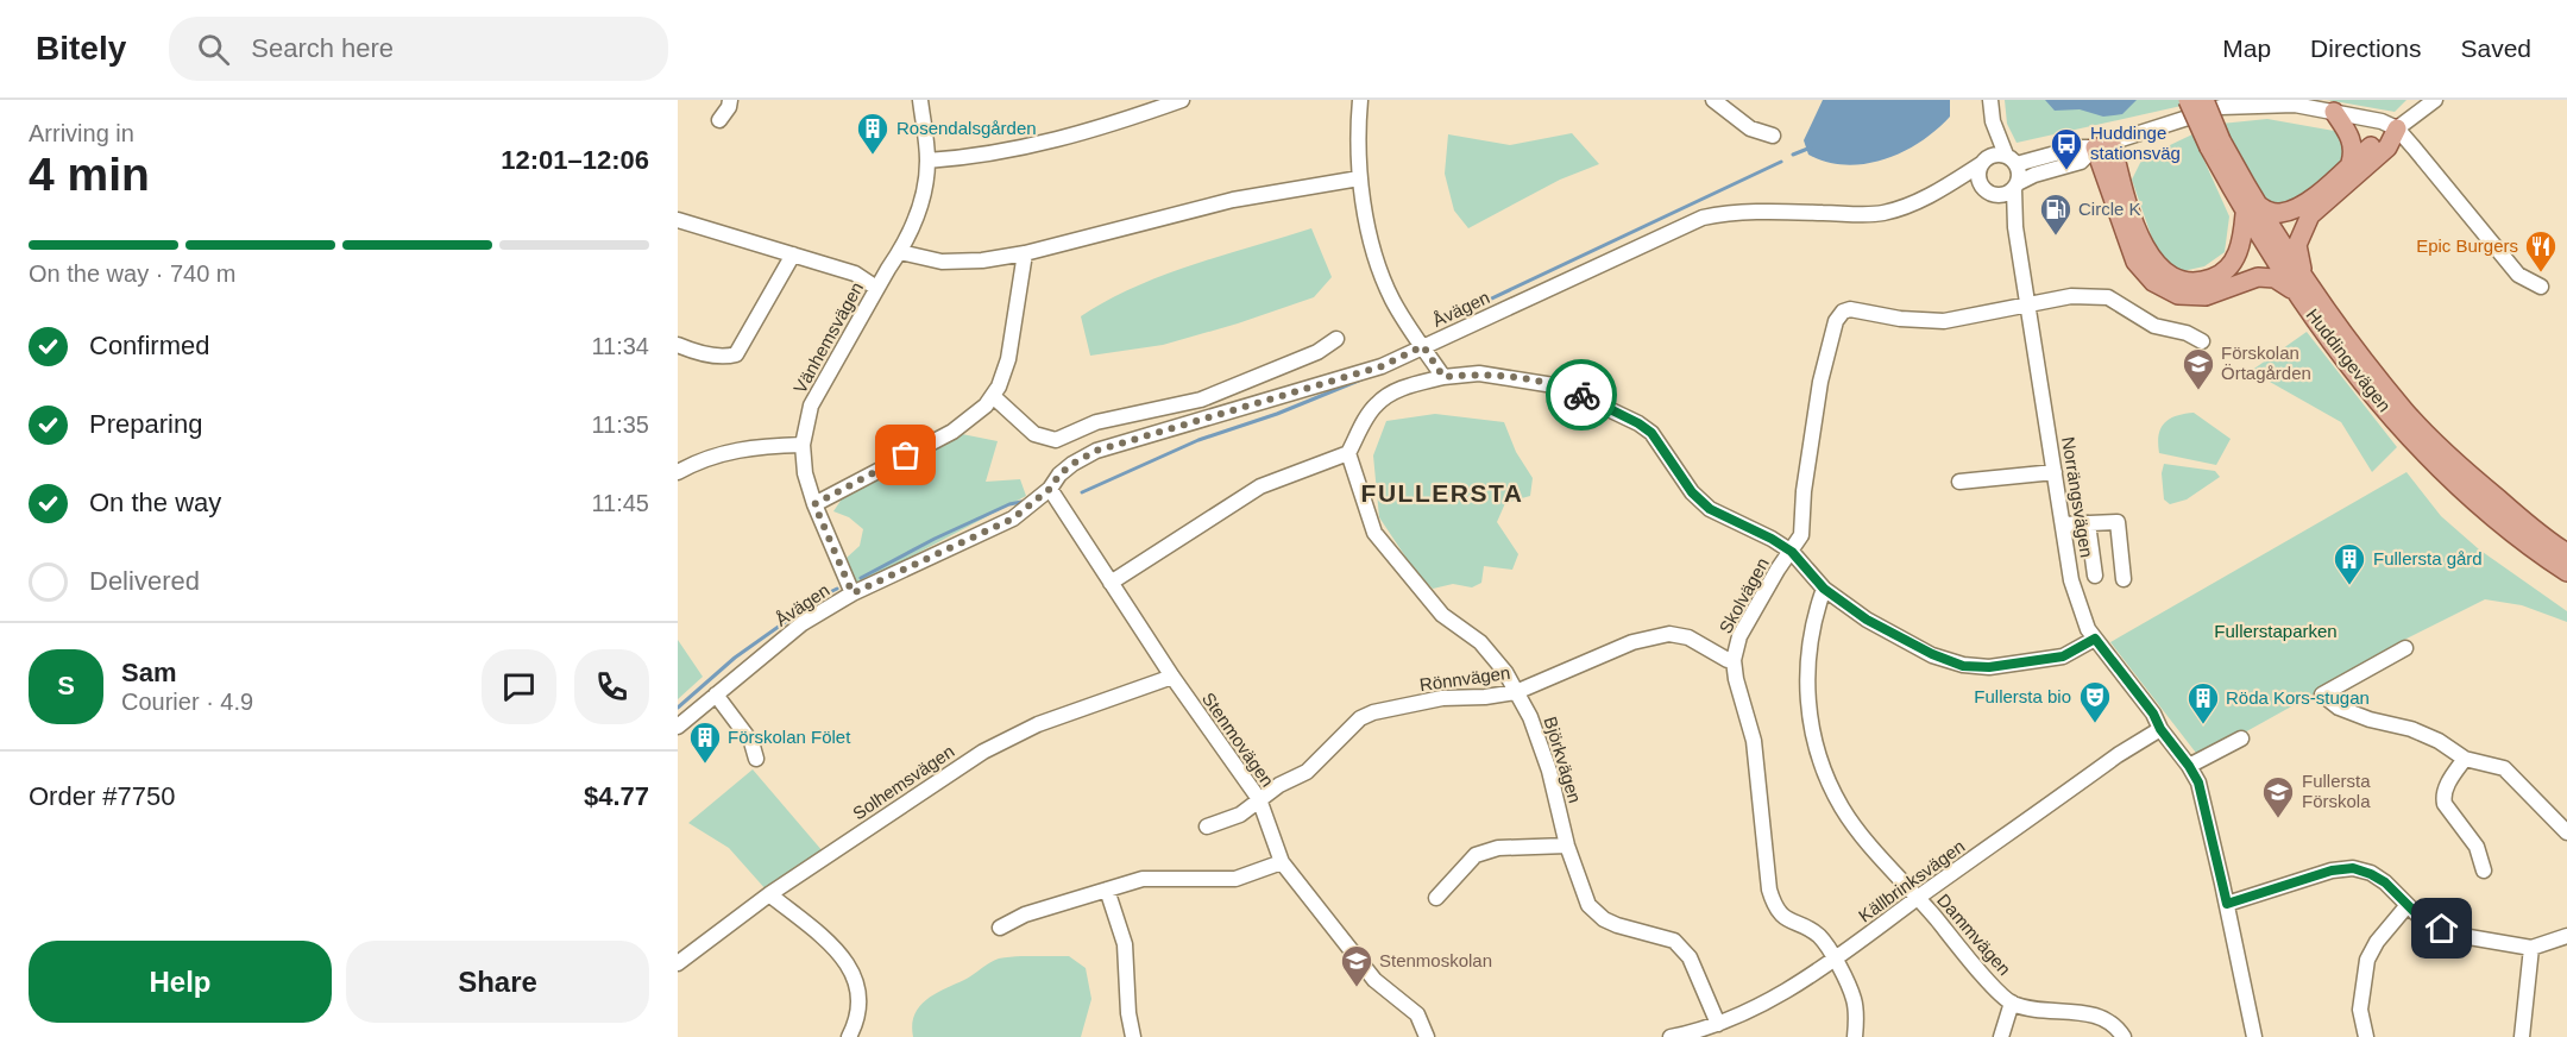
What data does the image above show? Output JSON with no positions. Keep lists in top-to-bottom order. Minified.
{"streets":{"main road":["Huddingevägen"],"street":["Åvägen","Vänhemsvägen","Norrängsvägen","Skolvägen","Rönnvägen","Stenmovägen","Björkvägen","Solhemsvägen","Källbrinksvägen","Dammvägen"]},"crossings":[["Åvägen","Vänhemsvägen"],["Åvägen","Norrängsvägen"],["Åvägen","Stenmovägen"],["Norrängsvägen","Skolvägen"],["Norrängsvägen","Källbrinksvägen"],["Skolvägen","Rönnvägen"],["Skolvägen","Källbrinksvägen"],["Rönnvägen","Stenmovägen"],["Rönnvägen","Björkvägen"],["Stenmovägen","Solhemsvägen"],["Björkvägen","Källbrinksvägen"],["Källbrinksvägen","Dammvägen"]],"districts":["FULLERSTA"],"parks":["Fullerstaparken"],"places":{"building":["Rosendalsgården","Fullersta gård","Röda Kors-stugan","Förskolan Fölet"],"bus stop":["Huddinge stationsväg"],"fuel station":["Circle K"],"restaurant":["Epic Burgers"],"school or university":["Förskolan Örtagården","Fullersta Förskola","Stenmoskolan"],"theatre":["Fullersta bio"]},"page":{"header":"Bitely","search":"Search here","nav":["Map","Directions","Saved"],"heading":["4 min","Arriving in","12:01–12:06"],"panel":["Sam","Courier · 4.9","Order #7750","$4.77"],"bar":"On the way · 740 m","list":[["Confirmed","11:34"],["Preparing","11:35"],["On the way","11:45"],"Delivered"],"round":"S","buttons":["Help","Share"]}}
